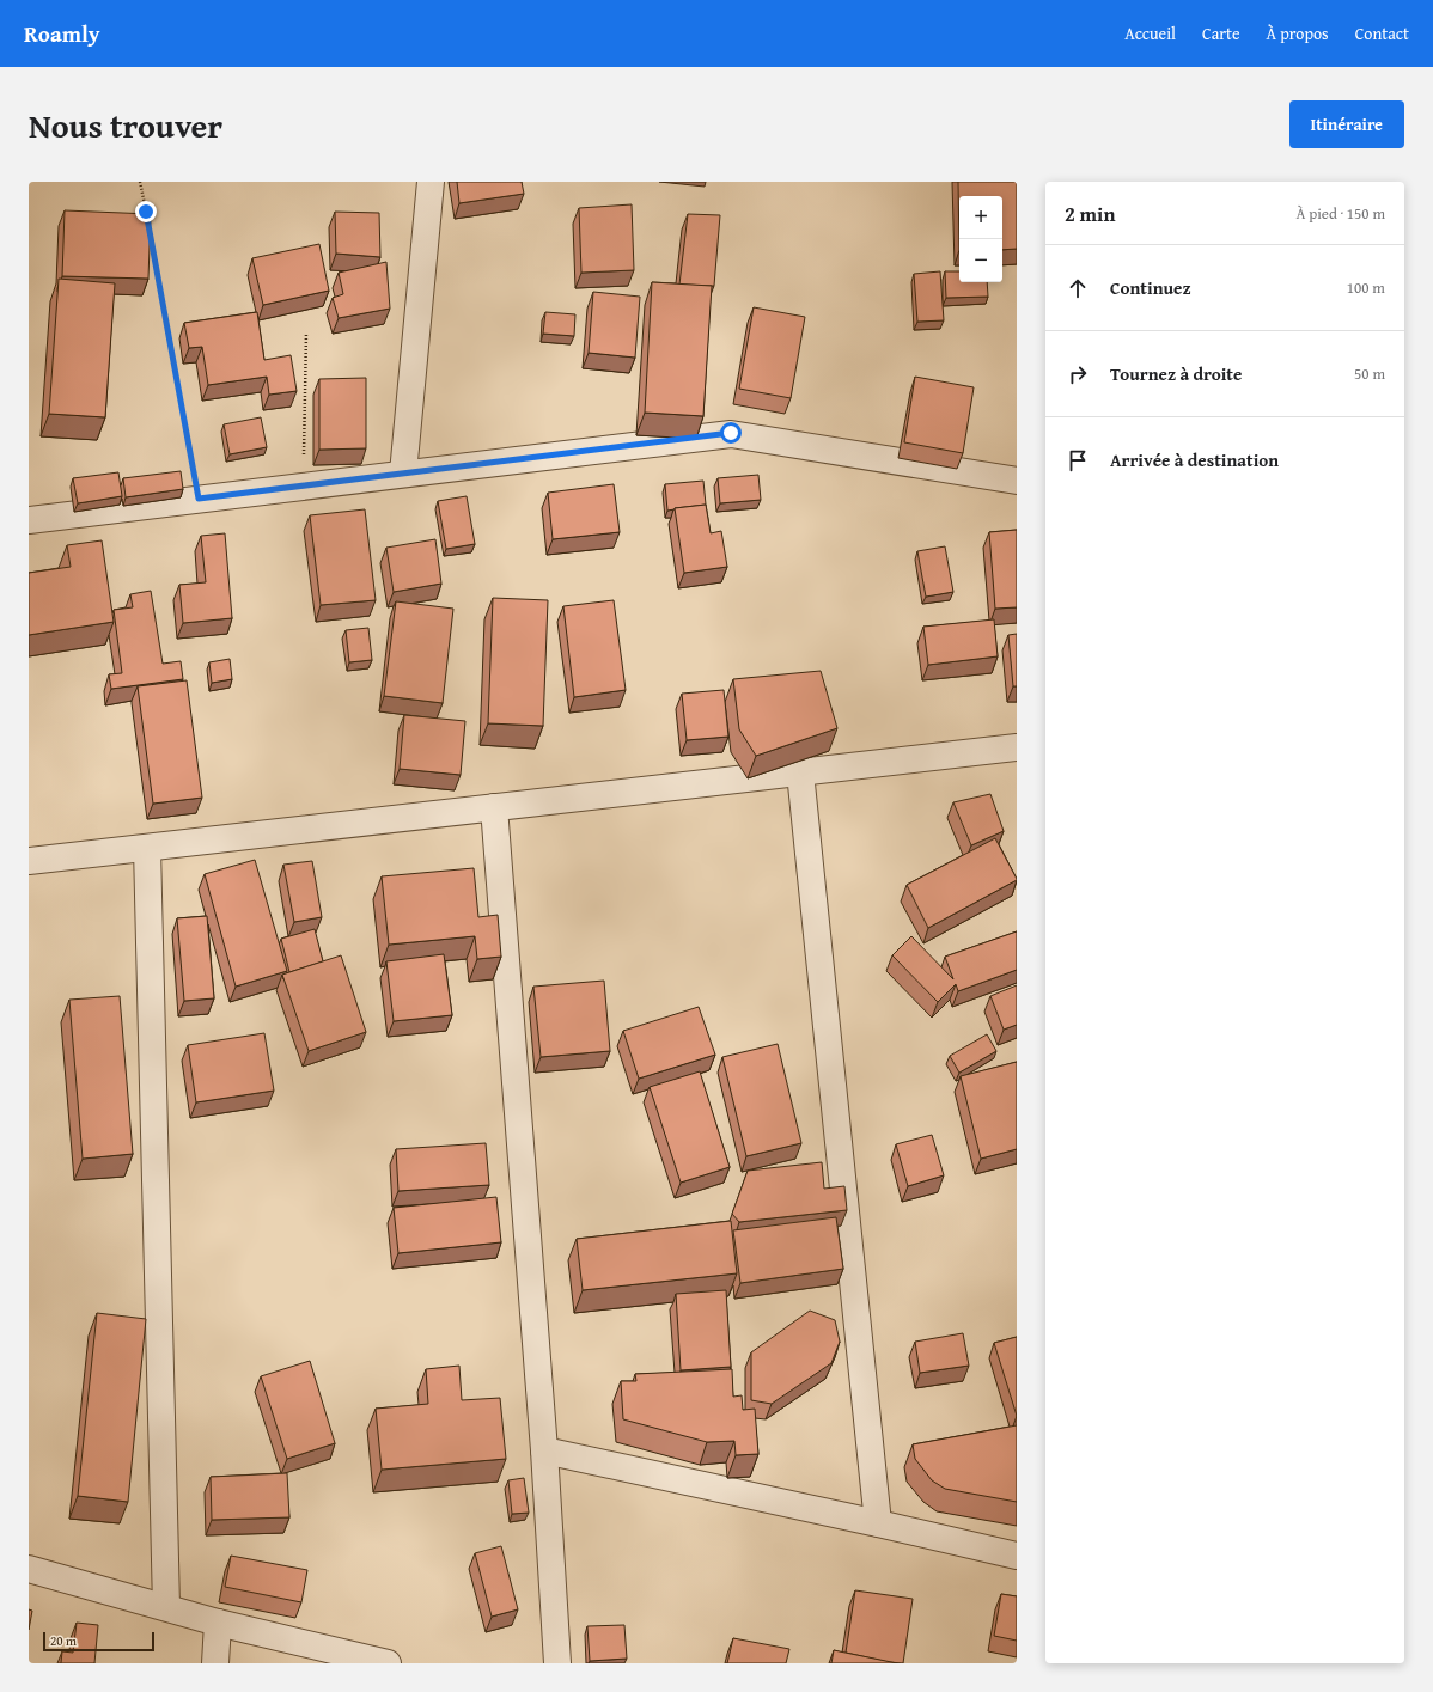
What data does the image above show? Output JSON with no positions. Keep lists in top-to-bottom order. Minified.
{"scale_bar":"20 m","page":{"header":"Roamly","nav":["Accueil","Carte","À propos","Contact"],"title":"Nous trouver","buttons":"Itinéraire","heading":["2 min","À pied · 150 m"],"map_buttons":["+","−"],"list":[["Continuez","100 m"],["Tournez à droite","50 m"],"Arrivée à destination"],"scale":"20 m"}}
